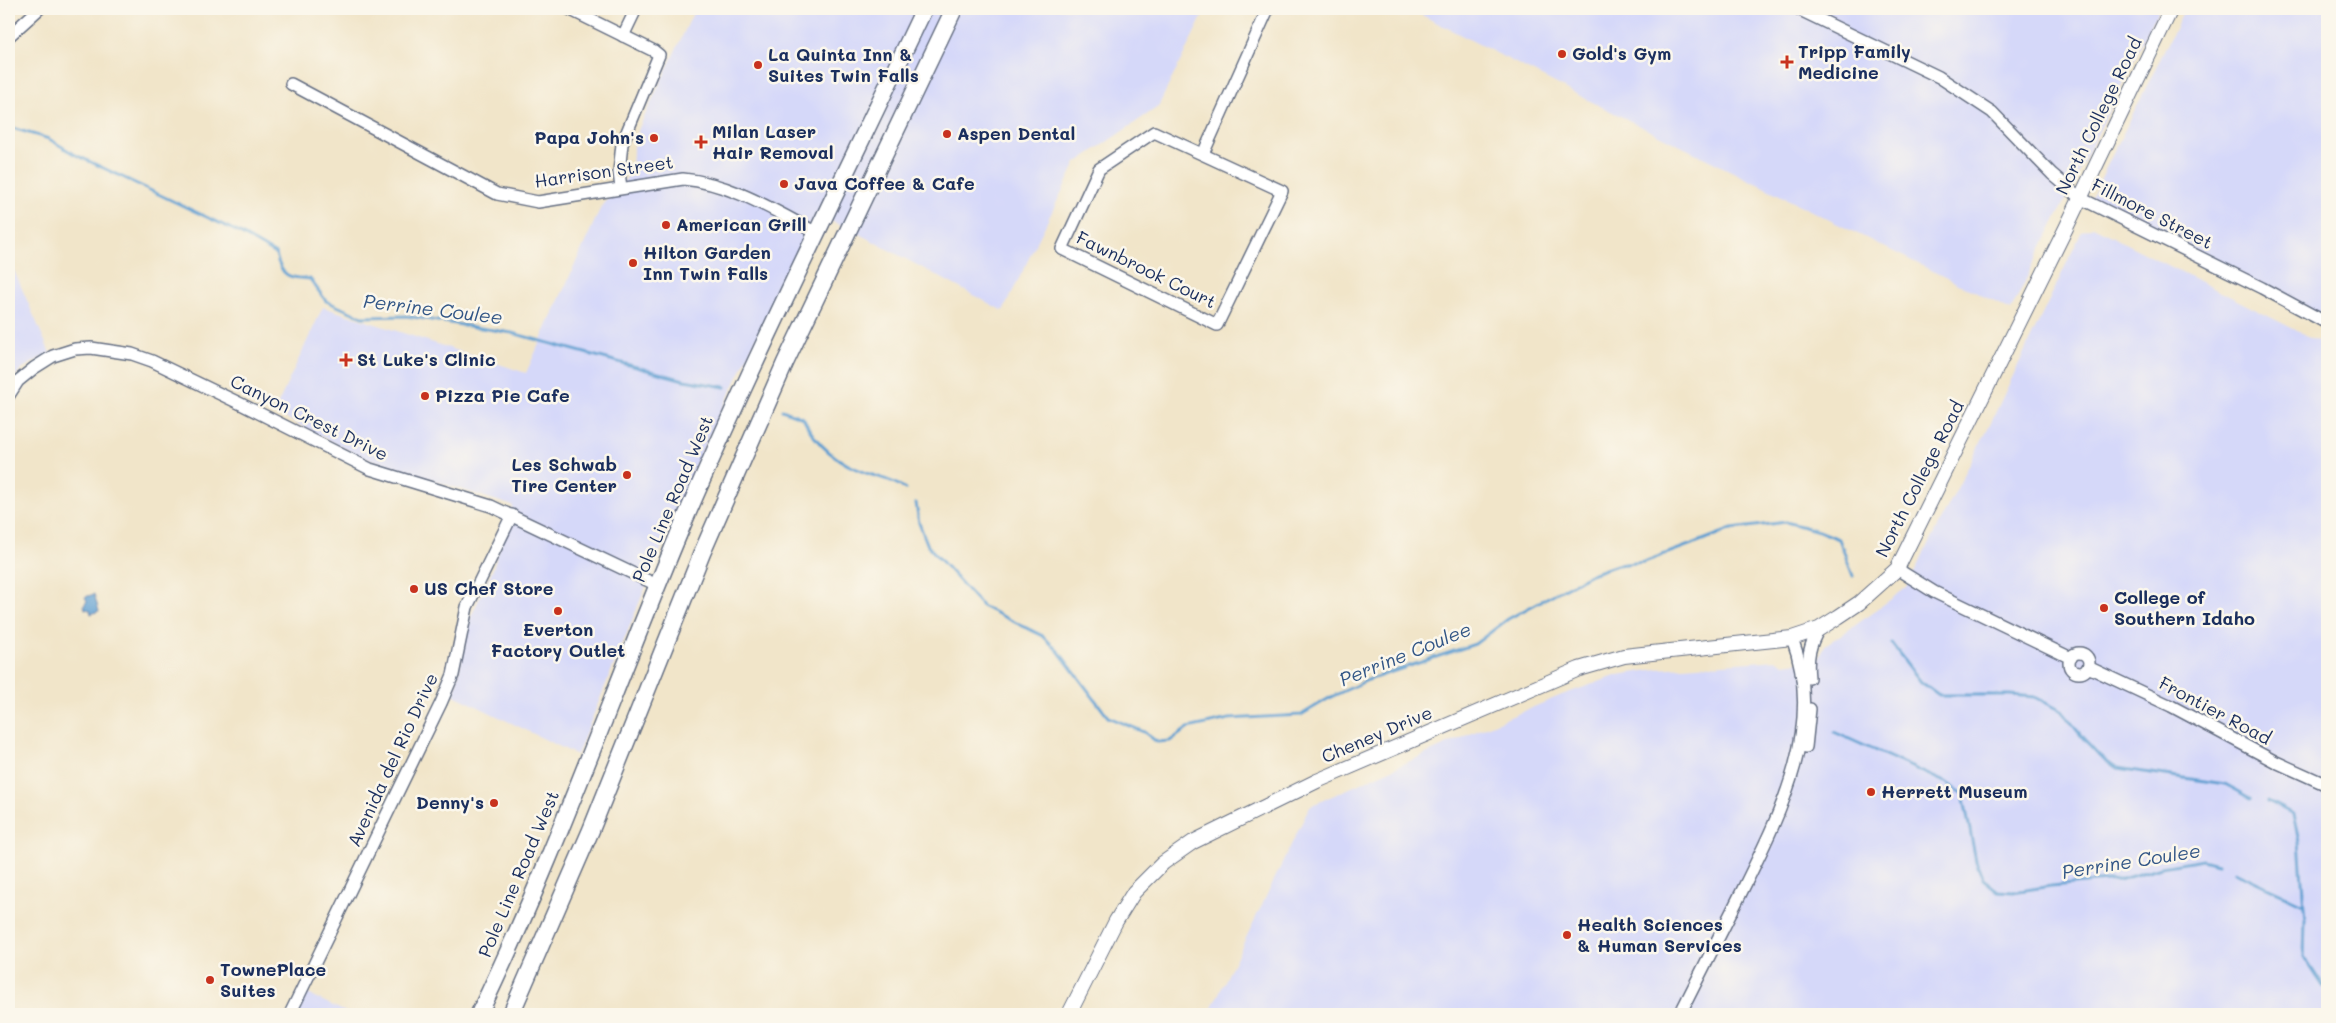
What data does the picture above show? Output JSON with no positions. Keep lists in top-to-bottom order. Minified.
{"streets":{"highway":["Pole Line Road West"],"main road":["North College Road","Cheney Drive"],"street":["Harrison Street","Fillmore Street","Fawnbrook Court","Canyon Crest Drive","Frontier Road","Avenida del Rio Drive"]},"crossings":[["North College Road","Fillmore Street"],["North College Road","Frontier Road"],["North College Road","Cheney Drive"],["Harrison Street","Pole Line Road West"],["Canyon Crest Drive","Pole Line Road West"],["Canyon Crest Drive","Avenida del Rio Drive"]],"water":["Perrine Coulee"],"places":{"other":["Gold's Gym","La Quinta Inn & Suites Twin Falls","Aspen Dental","Papa John's","Java Coffee & Cafe","American Grill","Hilton Garden Inn Twin Falls","Pizza Pie Cafe","Les Schwab Tire Center","US Chef Store","College of Southern Idaho","Everton Factory Outlet","Herrett Museum","Denny's","Health Sciences & Human Services","TownePlace Suites"],"health":["Tripp Family Medicine","Milan Laser Hair Removal","St Luke's Clinic"]}}
